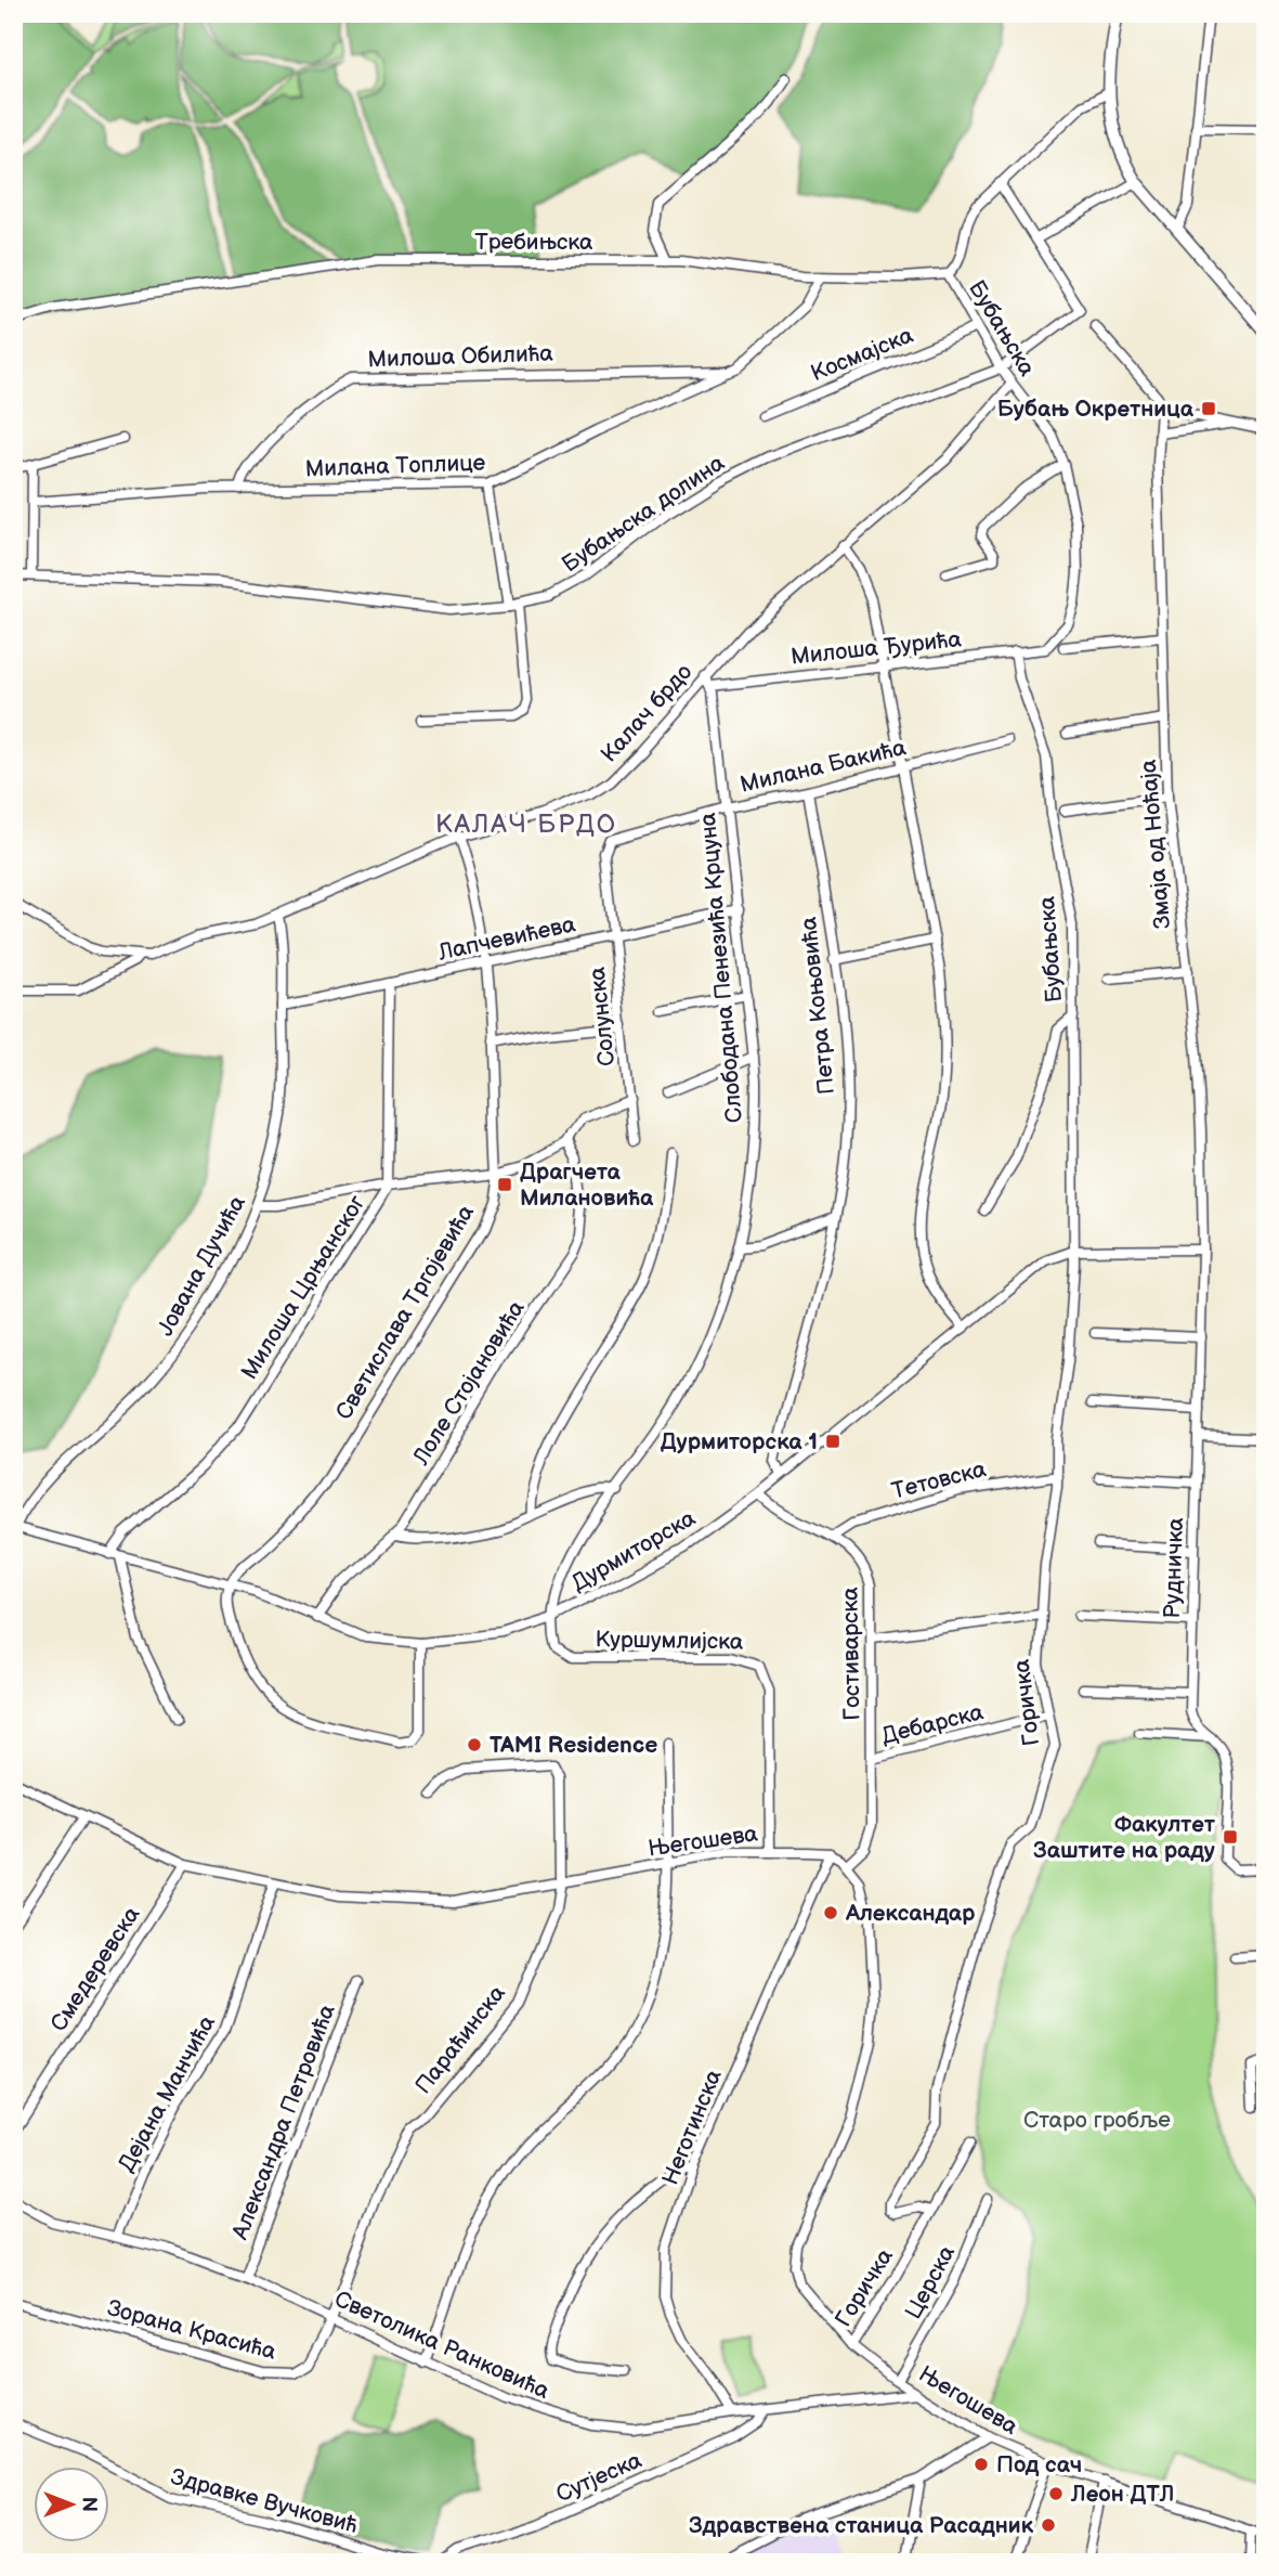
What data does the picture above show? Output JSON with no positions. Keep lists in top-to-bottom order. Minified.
{"streets":{"street":["Требињска","Бубањска","Космајска","Милоша Обилића","Милана Топлице","Бубањска долина","Милоша Ђурића","Калач брдо","Милана Бакића","Змаја од Ноћаја","Лапчевићева","Слободана Пенезића Крцуна","Петра Коњовића","Солунска","Јована Дучића","Милоша Црњанског","Светислава Тргојевића","Лоле Стојановића","Тетовска","Дурмиторска","Рудничка","Куршумлијска","Гостиварска","Горичка","Дебарска","Његошева","Смедеревска","Параћинска","Дејана Манчића","Александра Петровића","Неготинска","Церска","Зорана Красића","Светолика Ранковића","Сутјеска","Здравке Вучковић"]},"crossings":[["Требињска","Бубањска"],["Требињска","Милана Топлице"],["Бубањска","Космајска"],["Бубањска","Бубањска долина"],["Бубањска","Милоша Ђурића"],["Бубањска","Калач брдо"],["Бубањска","Дурмиторска"],["Бубањска","Горичка"],["Милоша Обилића","Милана Топлице"],["Милоша Ђурића","Слободана Пенезића Крцуна"],["Калач брдо","Слободана Пенезића Крцуна"],["Калач брдо","Јована Дучића"],["Калач брдо","Светислава Тргојевића"],["Милана Бакића","Слободана Пенезића Крцуна"],["Милана Бакића","Петра Коњовића"],["Милана Бакића","Солунска"],["Змаја од Ноћаја","Дурмиторска"],["Змаја од Ноћаја","Рудничка"],["Лапчевићева","Слободана Пенезића Крцуна"],["Лапчевићева","Солунска"],["Лапчевићева","Јована Дучића"],["Лапчевићева","Милоша Црњанског"],["Лапчевићева","Светислава Тргојевића"],["Слободана Пенезића Крцуна","Дурмиторска"],["Слободана Пенезића Крцуна","Куршумлијска"],["Петра Коњовића","Дурмиторска"],["Јована Дучића","Дурмиторска"],["Милоша Црњанског","Дурмиторска"],["Светислава Тргојевића","Дурмиторска"],["Лоле Стојановића","Дурмиторска"],["Тетовска","Гостиварска"],["Тетовска","Горичка"],["Дурмиторска","Рудничка"],["Дурмиторска","Куршумлијска"],["Дурмиторска","Гостиварска"],["Дурмиторска","Горичка"],["Куршумлијска","Његошева"],["Гостиварска","Дебарска"],["Гостиварска","Његошева"],["Горичка","Дебарска"],["Горичка","Његошева"],["Његошева","Смедеревска"],["Његошева","Параћинска"],["Његошева","Дејана Манчића"],["Његошева","Неготинска"],["Његошева","Церска"],["Његошева","Светолика Ранковића"],["Параћинска","Зорана Красића"],["Параћинска","Светолика Ранковића"],["Дејана Манчића","Светолика Ранковића"],["Александра Петровића","Светолика Ранковића"],["Неготинска","Светолика Ранковића"],["Зорана Красића","Светолика Ранковића"],["Светолика Ранковића","Сутјеска"]],"districts":["КАЛАЧ БРДО"],"parks":["Старо гробље"],"places":{"transit":["Бубањ Окретница","Драгчета Милановића","Дурмиторска 1","Факултет Заштите на раду"],"other":["TAMI Residence","Александар","Под сач","Леон ДТЛ","Здравствена станица Расадник"]},"north":"right"}
